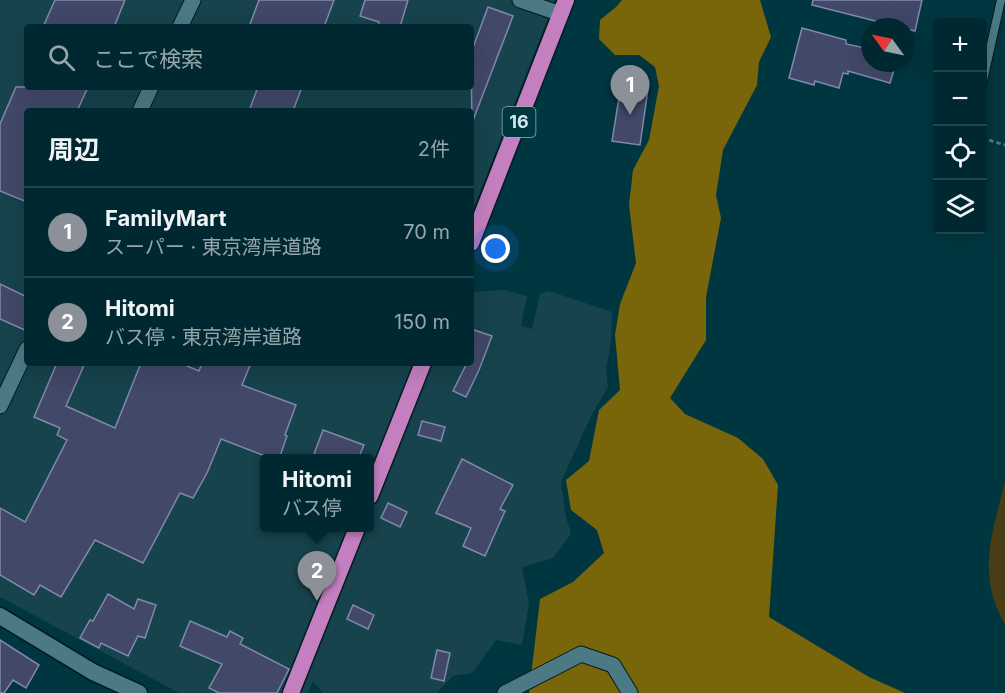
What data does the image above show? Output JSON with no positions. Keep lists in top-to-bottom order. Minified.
{"streets":{"highway":["16"]},"north":"top left","page":{"map_buttons":["+","−"],"search":"ここで検索","pins":["1","2"],"heading":["周辺","2件"],"list":[{"mark":"1","name":"FamilyMart","note":"スーパー · 東京湾岸道路","value":"70 m"},{"mark":"2","name":"Hitomi","note":"バス停 · 東京湾岸道路","value":"150 m"}],"popup":["Hitomi","バス停"]}}
